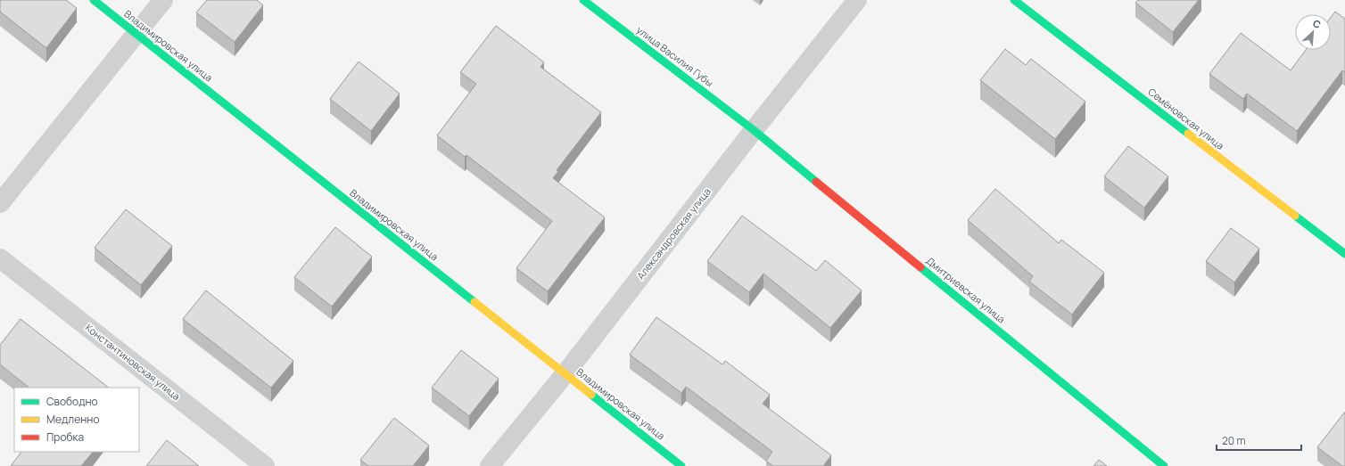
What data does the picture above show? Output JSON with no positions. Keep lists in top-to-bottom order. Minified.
{"streets":{"street":["Владимировская улица","улица Василия Губы","Семёновская улица","Александровская улица","Дмитриевская улица","Константиновская улица"]},"crossings":[["Владимировская улица","Александровская улица"],["улица Василия Губы","Александровская улица"],["улица Василия Губы","Дмитриевская улица"],["Александровская улица","Дмитриевская улица"]],"legend":["Свободно","Медленно","Пробка"],"scale_bar":"20 m","north":"top right"}
